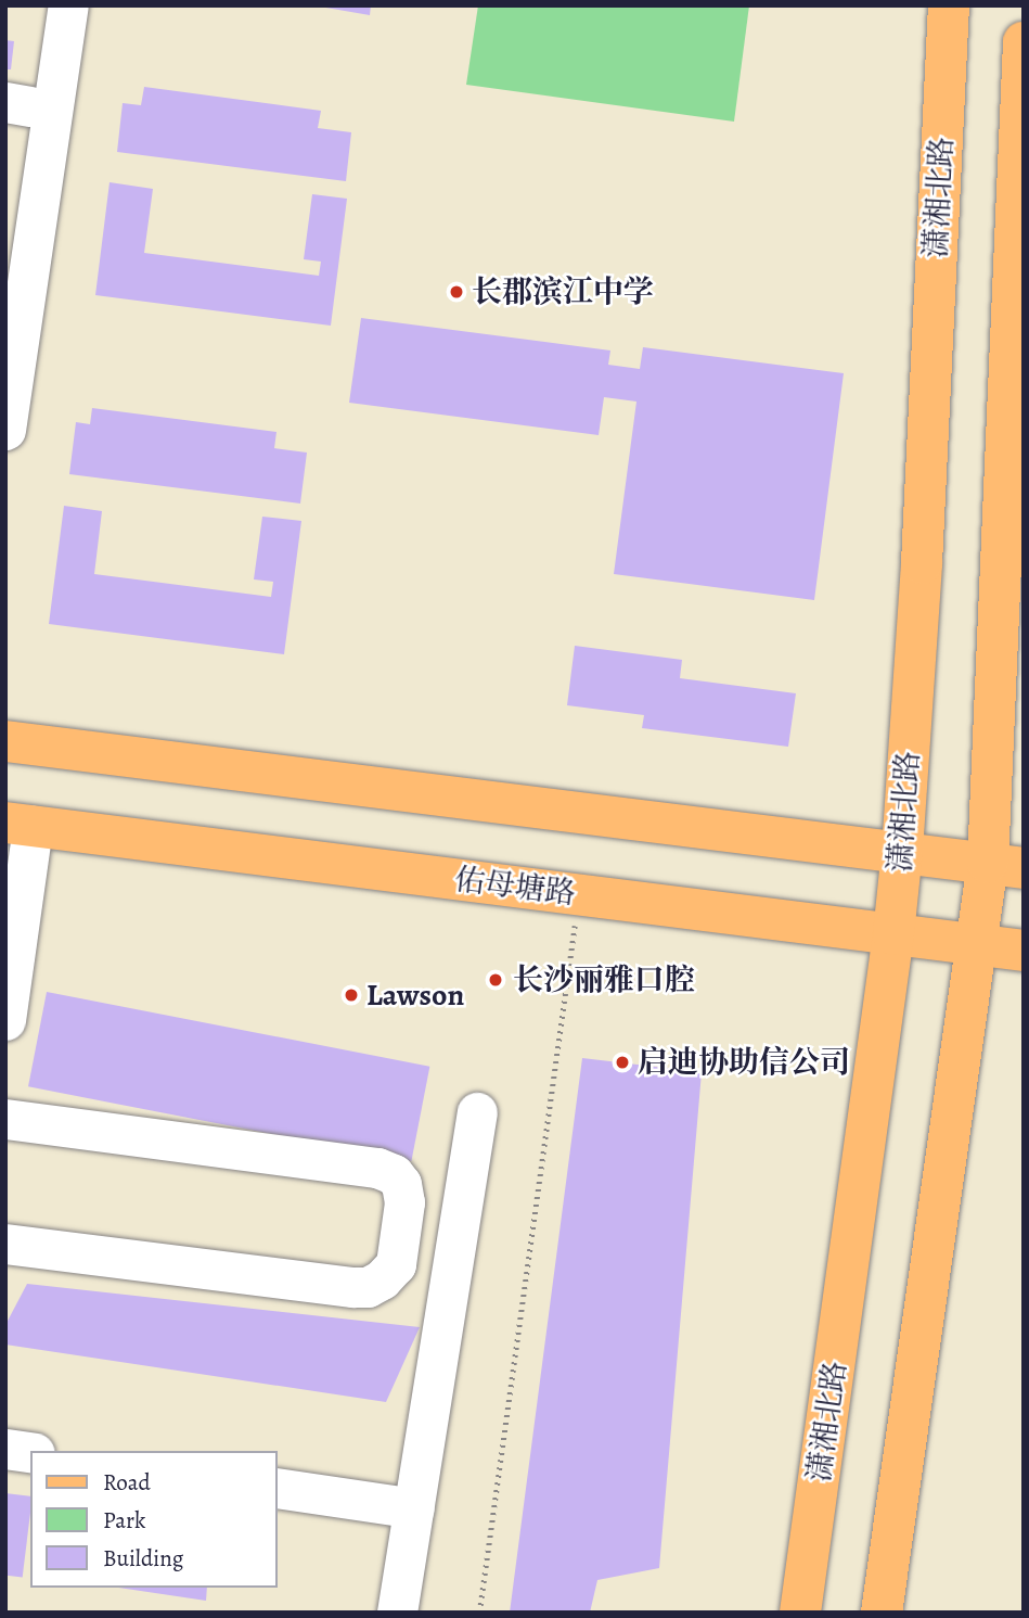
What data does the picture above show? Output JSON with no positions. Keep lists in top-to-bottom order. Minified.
{"streets":{"main road":["潇湘北路","佑母塘路"]},"crossings":[["潇湘北路","佑母塘路"]],"places":["长郡滨江中学","长沙丽雅口腔","Lawson","启迪协助信公司"],"legend":["Road","Park","Building"]}
